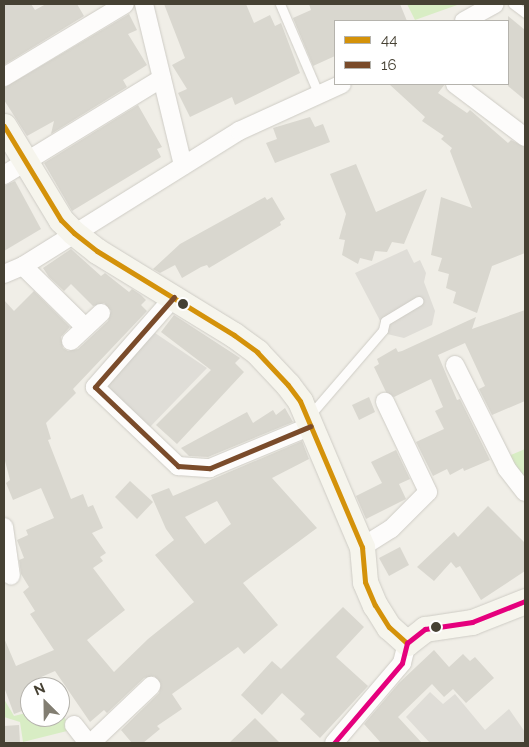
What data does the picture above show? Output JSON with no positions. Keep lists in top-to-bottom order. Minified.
{"lines":["transit line 44","transit line 16"],"legend":["44","16"],"north":"top left"}
